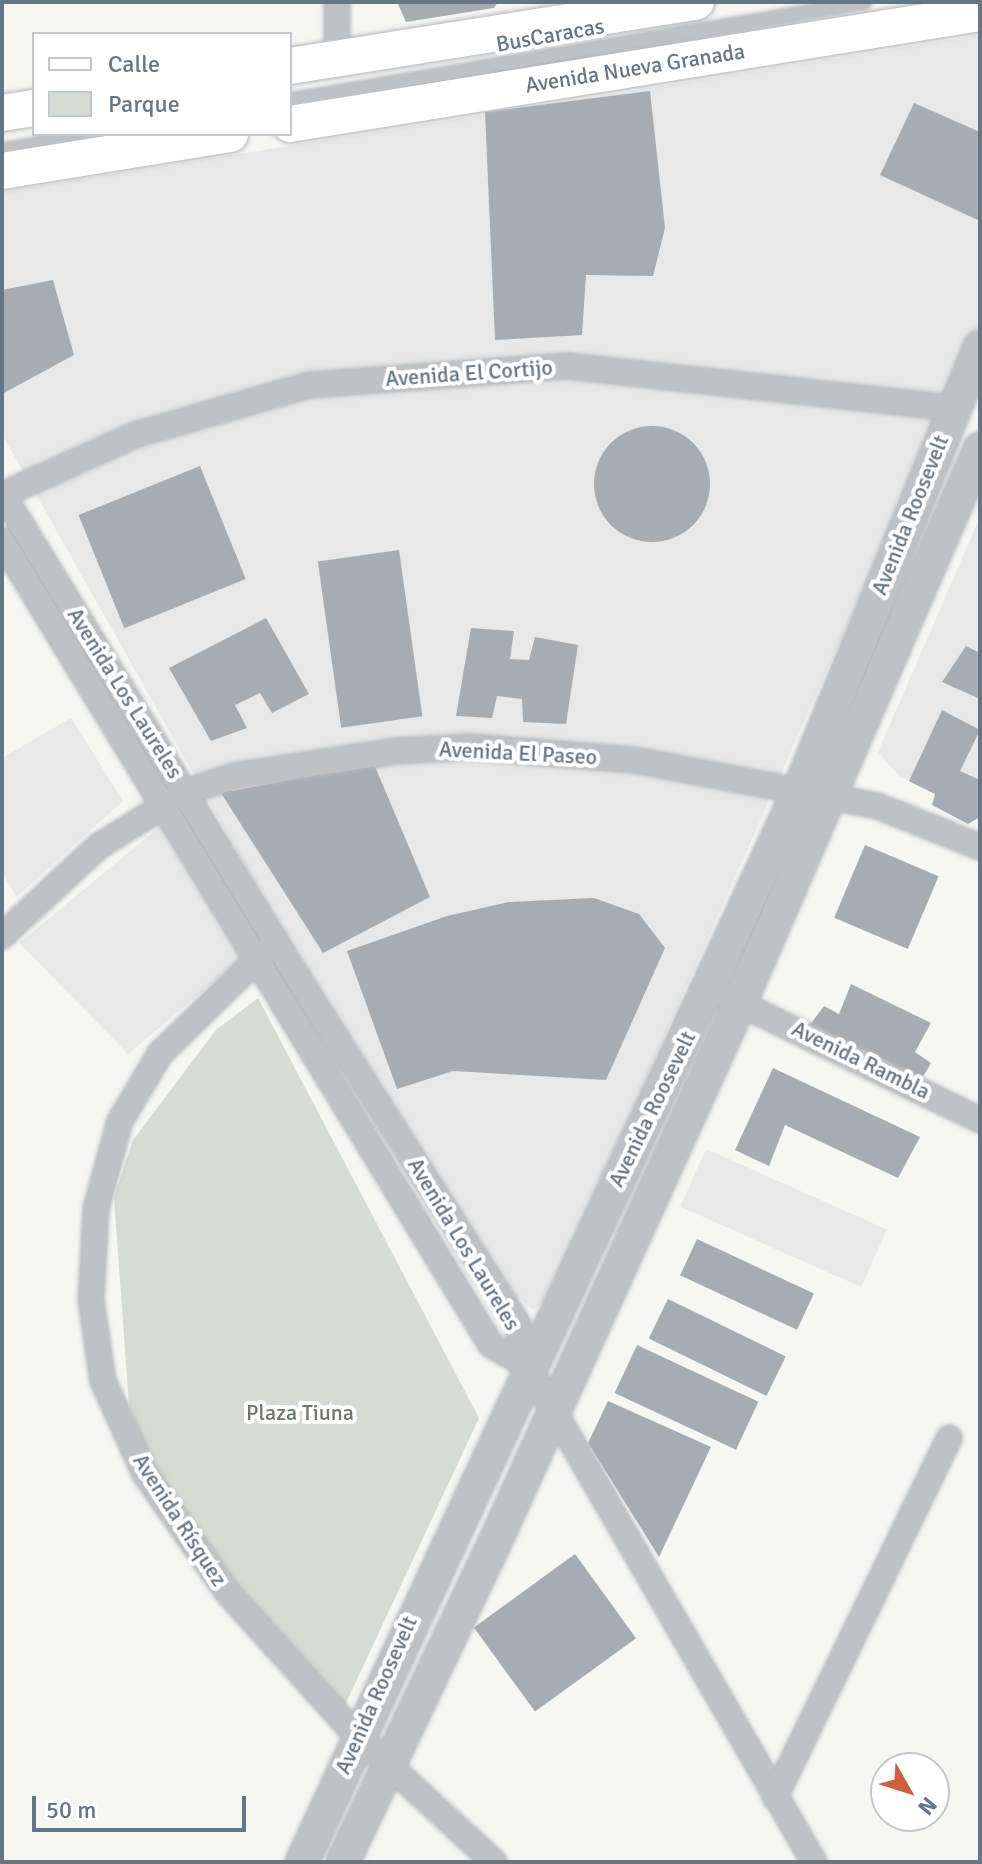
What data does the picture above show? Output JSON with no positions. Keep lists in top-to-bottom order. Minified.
{"streets":{"main road":["Avenida Nueva Granada"],"street":["Avenida El Cortijo","Avenida Roosevelt","Avenida Los Laureles","Avenida El Paseo","Avenida Rambla","Avenida Rísquez"],"lane":["BusCaracas"]},"crossings":[["Avenida El Cortijo","Avenida Roosevelt"],["Avenida El Cortijo","Avenida Los Laureles"],["Avenida Roosevelt","Avenida Los Laureles"],["Avenida Roosevelt","Avenida El Paseo"],["Avenida Roosevelt","Avenida Rambla"],["Avenida Roosevelt","Avenida Rísquez"],["Avenida Los Laureles","Avenida El Paseo"],["Avenida Los Laureles","Avenida Rísquez"]],"parks":["Plaza Tiuna"],"legend":["Calle","Parque"],"scale_bar":"50 m","north":"bottom right"}
